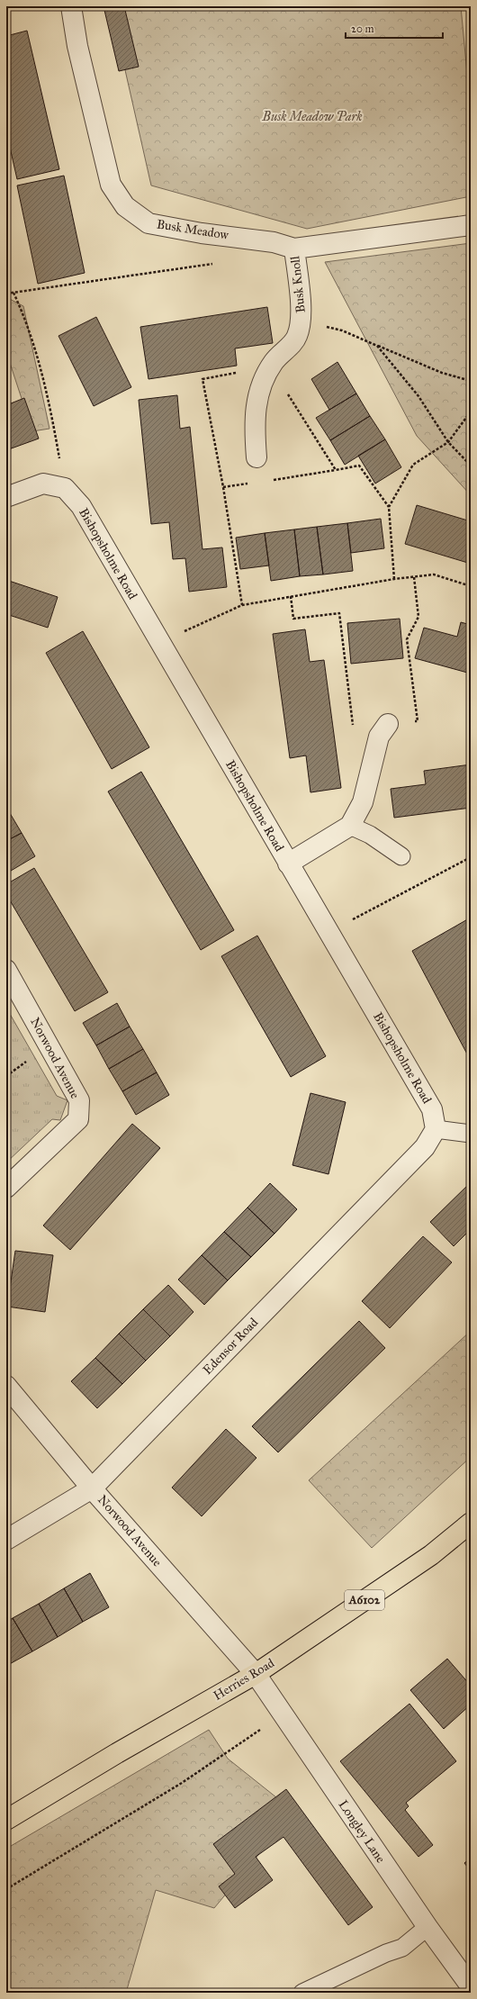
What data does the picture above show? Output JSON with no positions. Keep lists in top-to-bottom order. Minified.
{"streets":{"main road":["A6102","Herries Road"],"street":["Busk Meadow","Busk Knoll","Bishopsholme Road","Norwood Avenue","Edensor Road","Longley Lane"]},"crossings":[["Busk Meadow","Busk Knoll"],["Bishopsholme Road","Edensor Road"],["Norwood Avenue","Edensor Road"],["Norwood Avenue","Herries Road"],["Norwood Avenue","Longley Lane"],["Herries Road","Longley Lane"]],"parks":["Busk Meadow Park"],"scale_bar":"20 m"}
